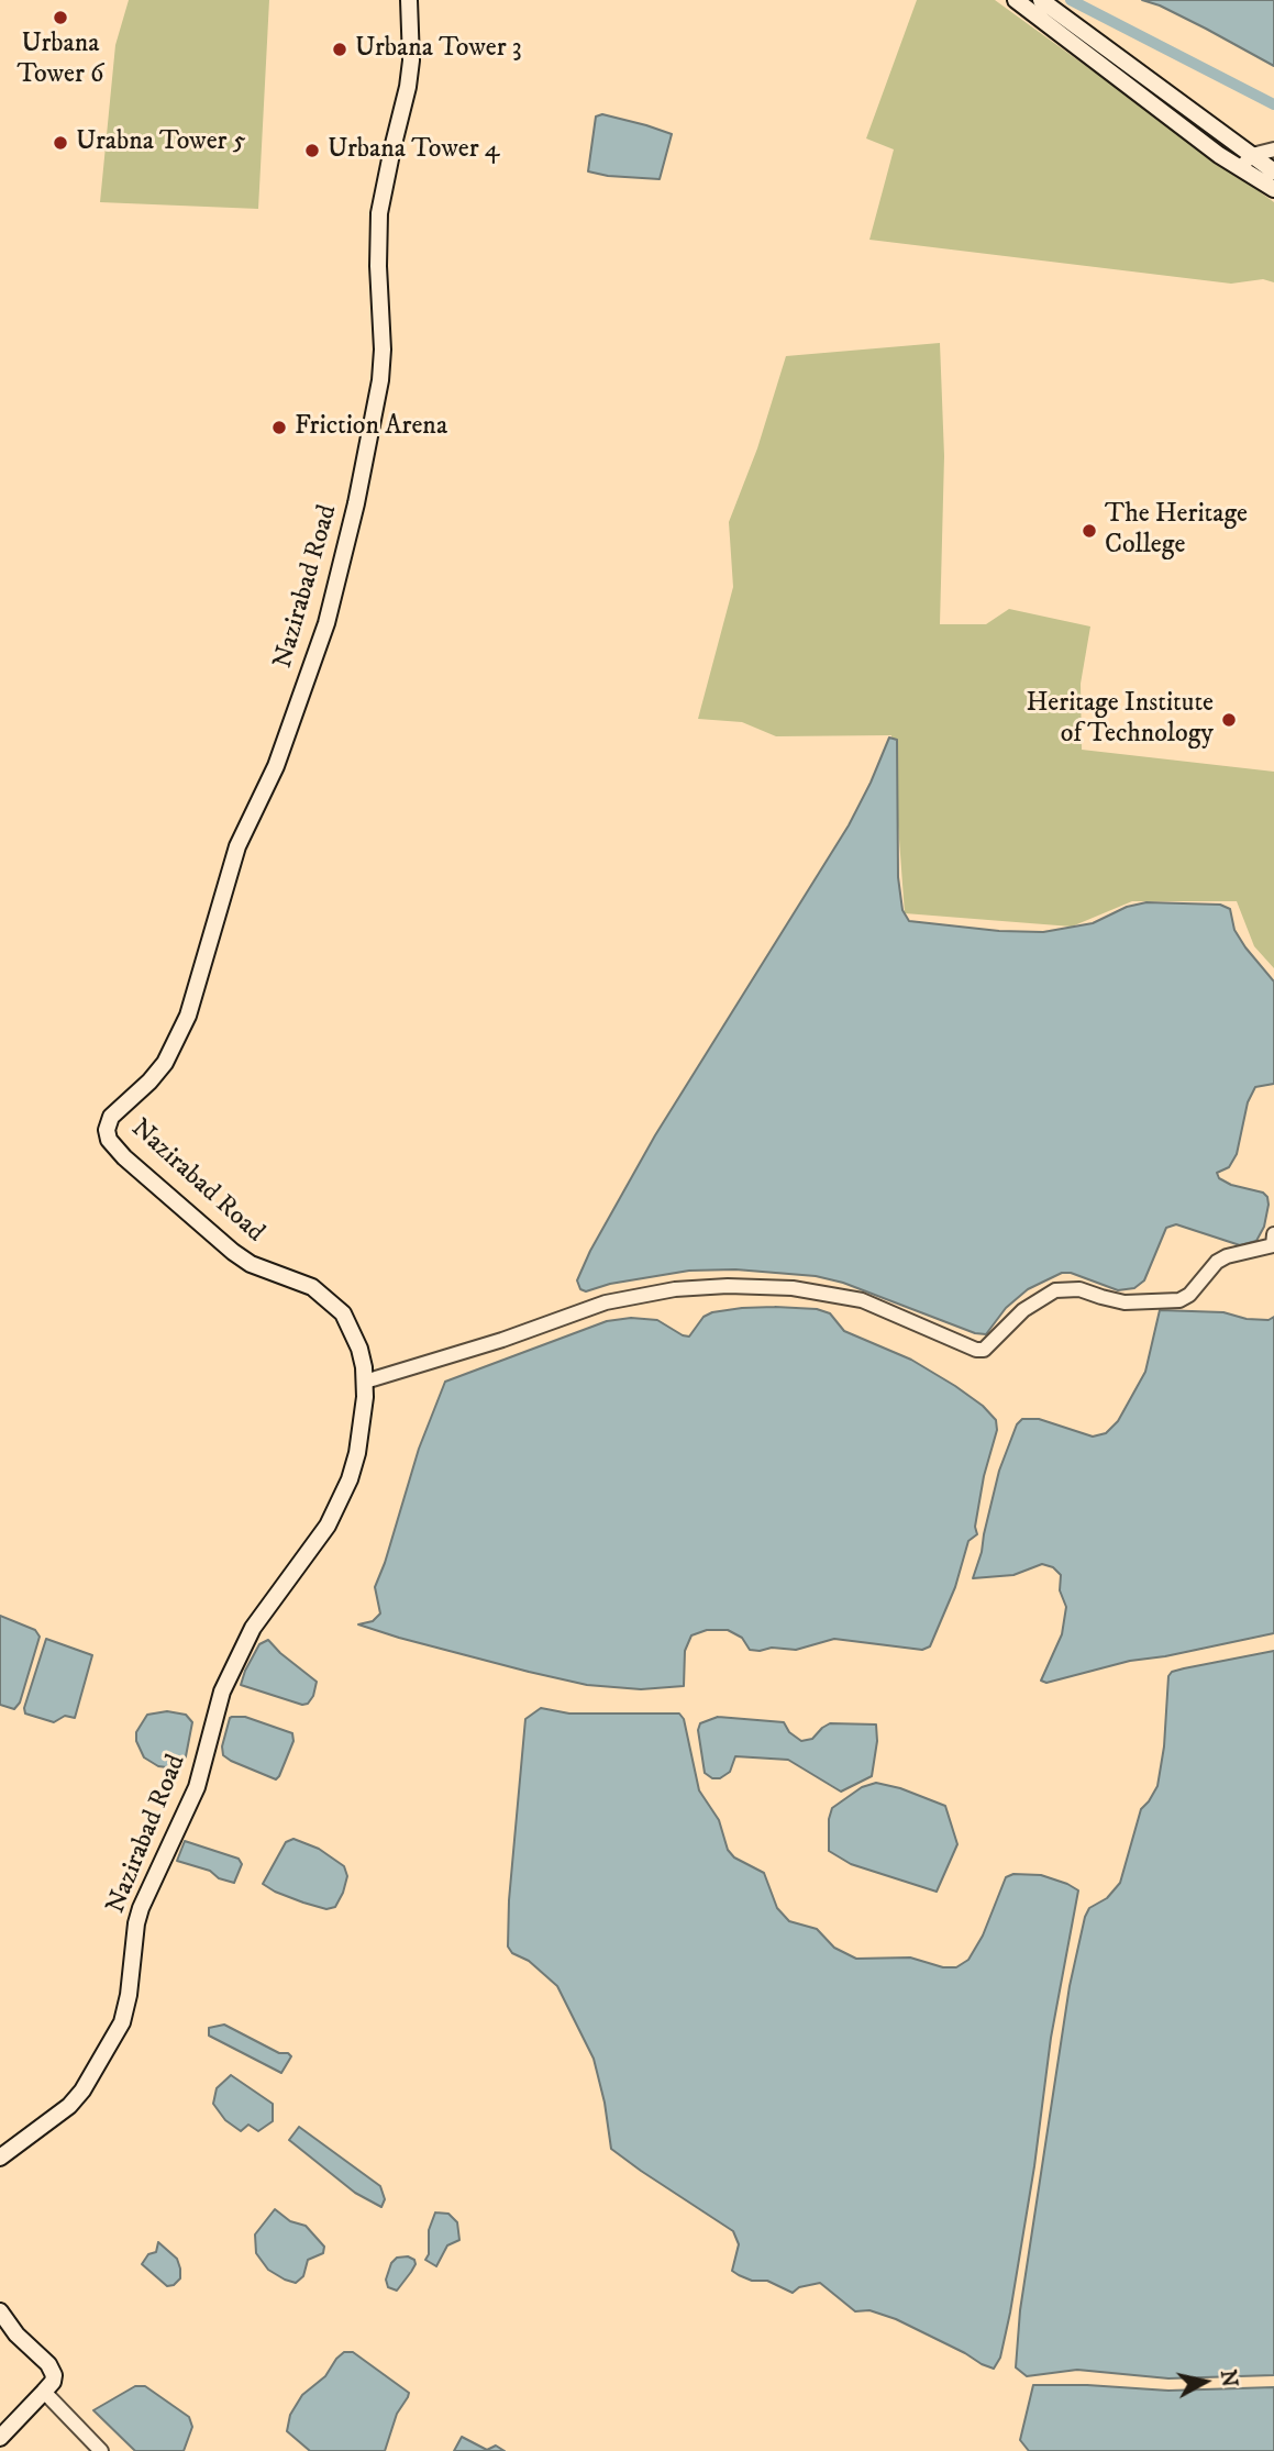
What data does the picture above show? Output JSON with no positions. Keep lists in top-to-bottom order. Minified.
{"streets":{"main road":["Nazirabad Road"]},"places":["Urbana Tower 6","Urbana Tower 3","Urabna Tower 5","Urbana Tower 4","Friction Arena","The Heritage College","Heritage Institute of Technology"],"north":"right"}
